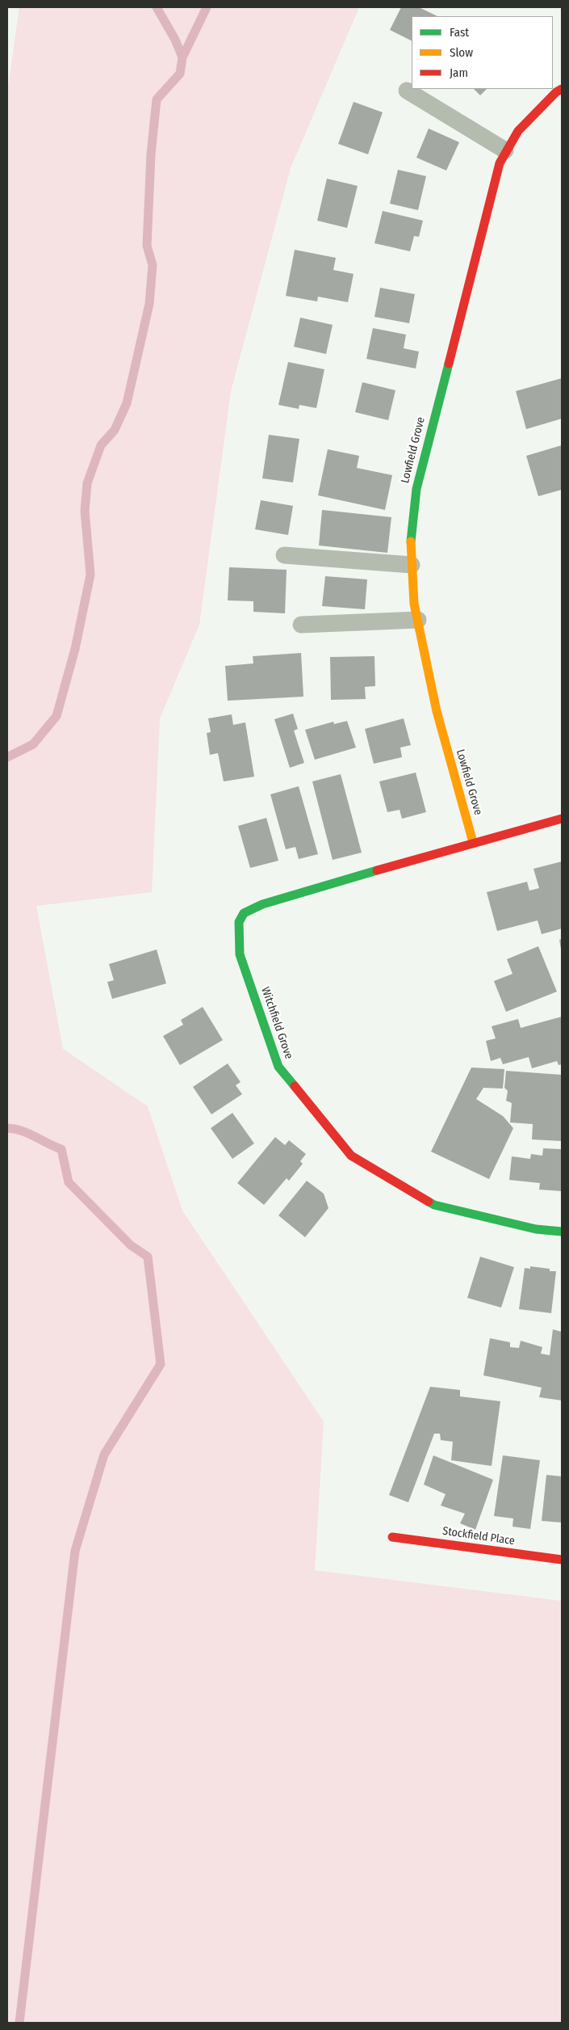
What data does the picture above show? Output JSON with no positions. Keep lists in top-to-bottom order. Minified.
{"streets":{"street":["Lowfield Grove","Witchfield Grove","Stockfield Place"]},"crossings":[["Lowfield Grove","Witchfield Grove"]],"legend":["Fast","Slow","Jam"]}
